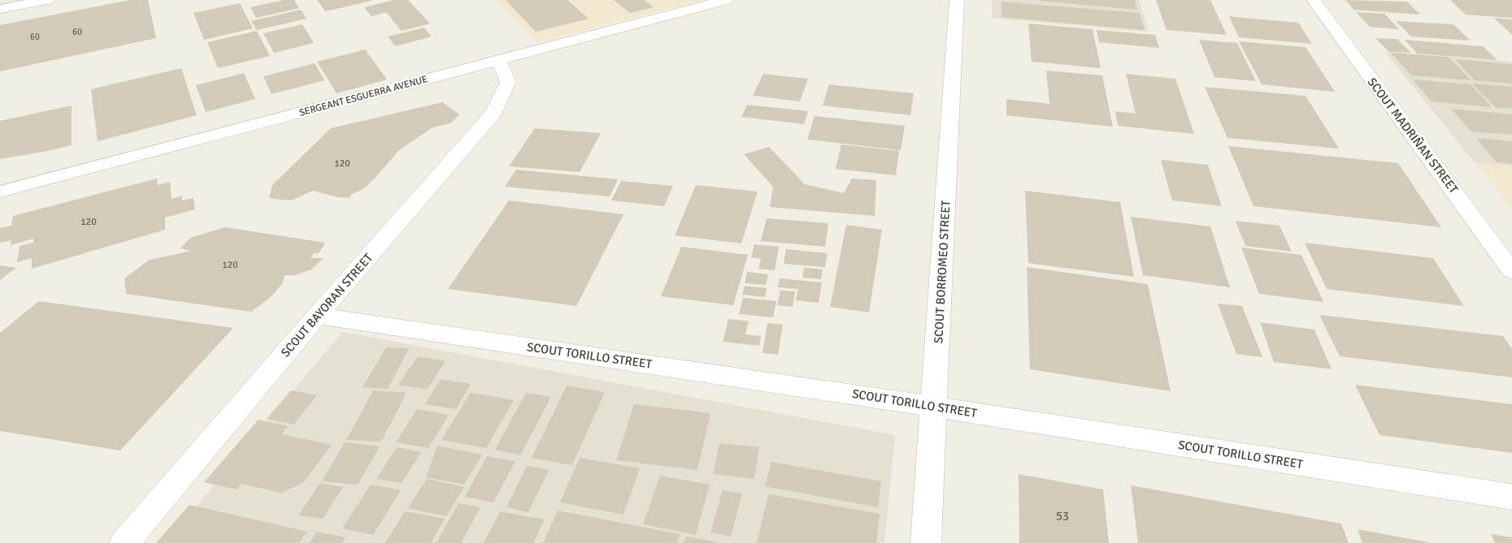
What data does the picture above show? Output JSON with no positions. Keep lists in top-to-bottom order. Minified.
{"streets":{"street":["SERGEANT ESGUERRA AVENUE","SCOUT MADRIÑAN STREET","SCOUT BORROMEO STREET","SCOUT BAYORAN STREET","SCOUT TORILLO STREET"]},"crossings":[["SERGEANT ESGUERRA AVENUE","SCOUT BAYORAN STREET"],["SCOUT BORROMEO STREET","SCOUT TORILLO STREET"],["SCOUT BAYORAN STREET","SCOUT TORILLO STREET"]],"house_numbers":["60","60","120","120","120","53"]}
